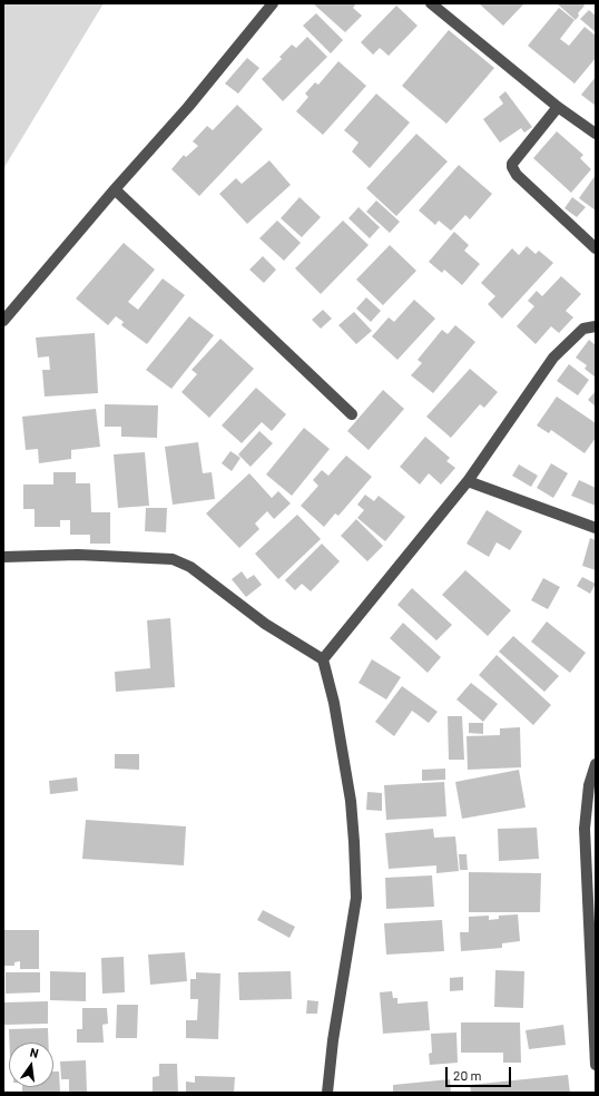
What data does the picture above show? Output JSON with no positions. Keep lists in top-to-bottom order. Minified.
{"scale_bar":"20 m","north":"top"}
